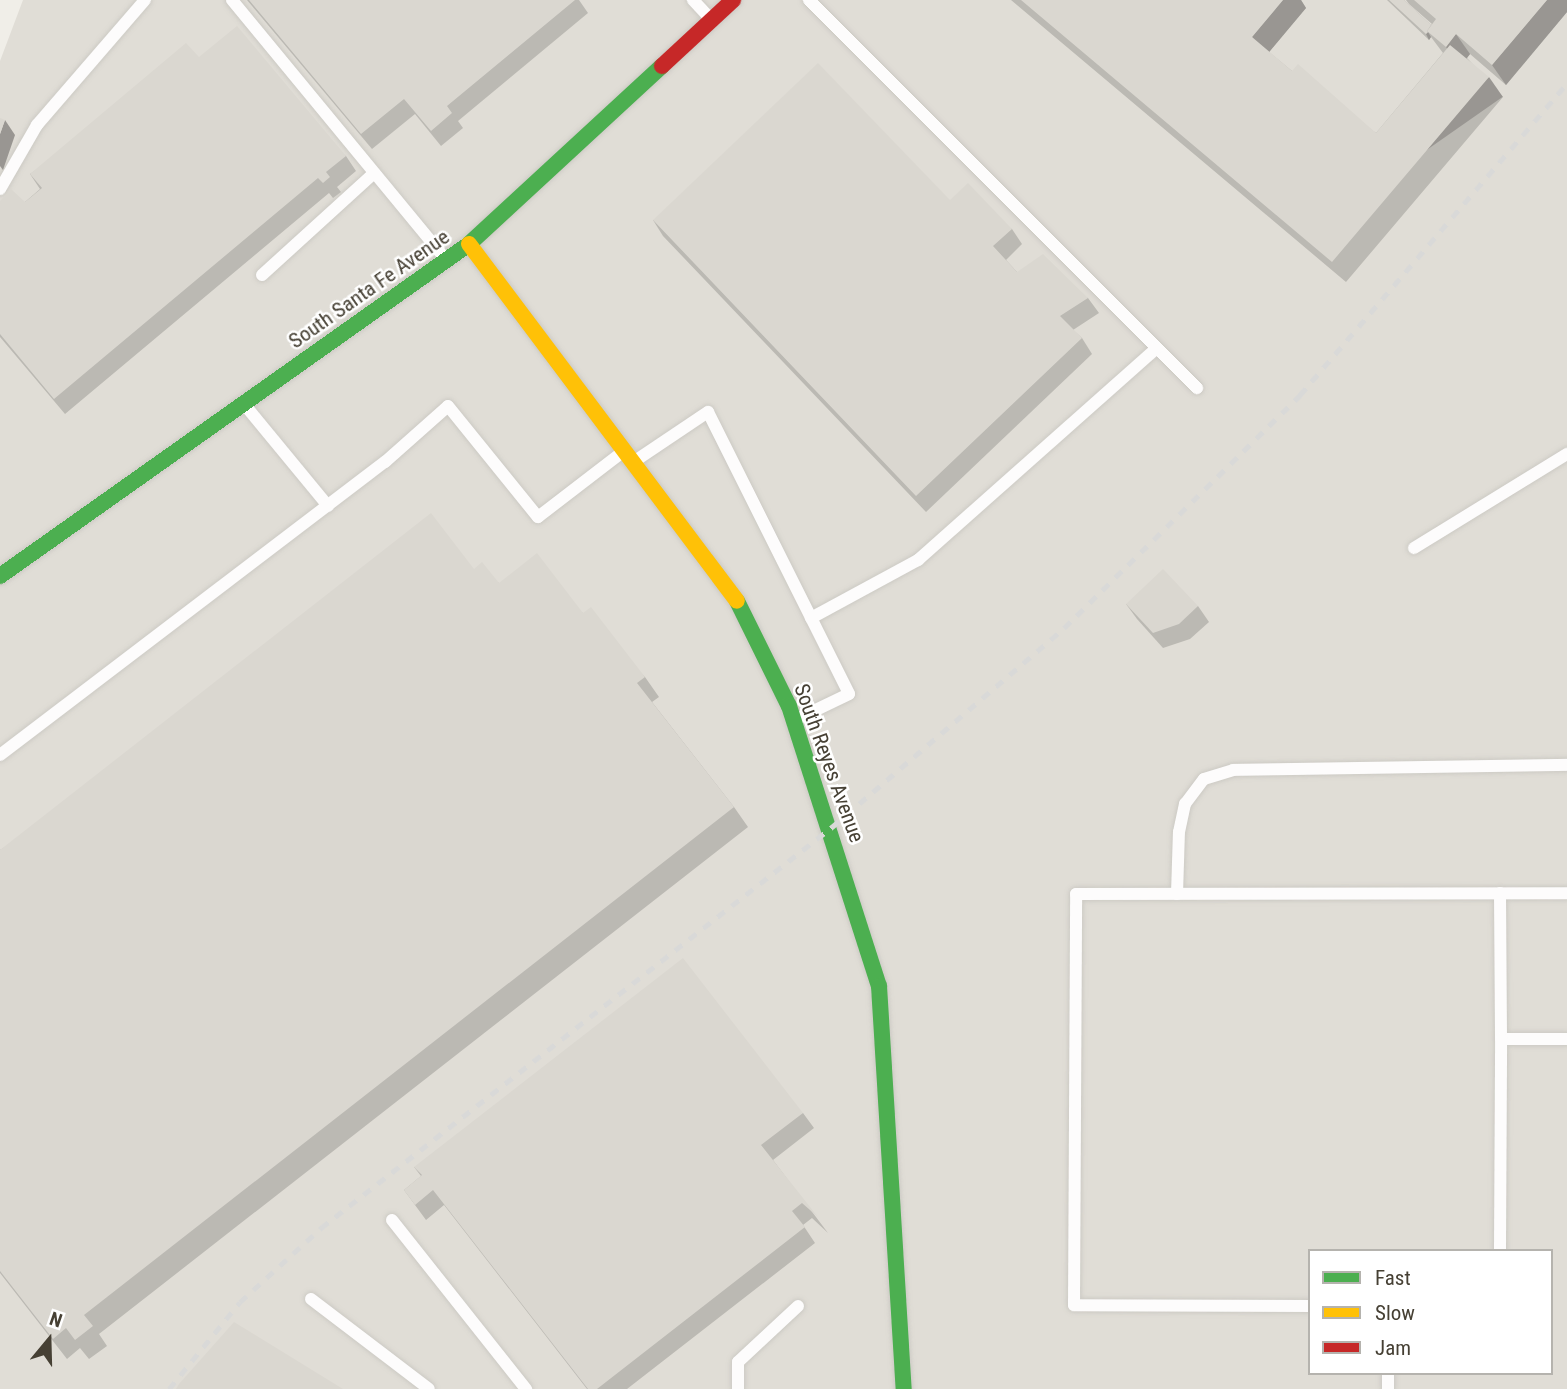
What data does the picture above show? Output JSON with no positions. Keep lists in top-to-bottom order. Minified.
{"streets":{"street":["South Santa Fe Avenue","South Reyes Avenue"]},"crossings":[["South Santa Fe Avenue","South Reyes Avenue"]],"legend":["Fast","Slow","Jam"],"north":"top"}
